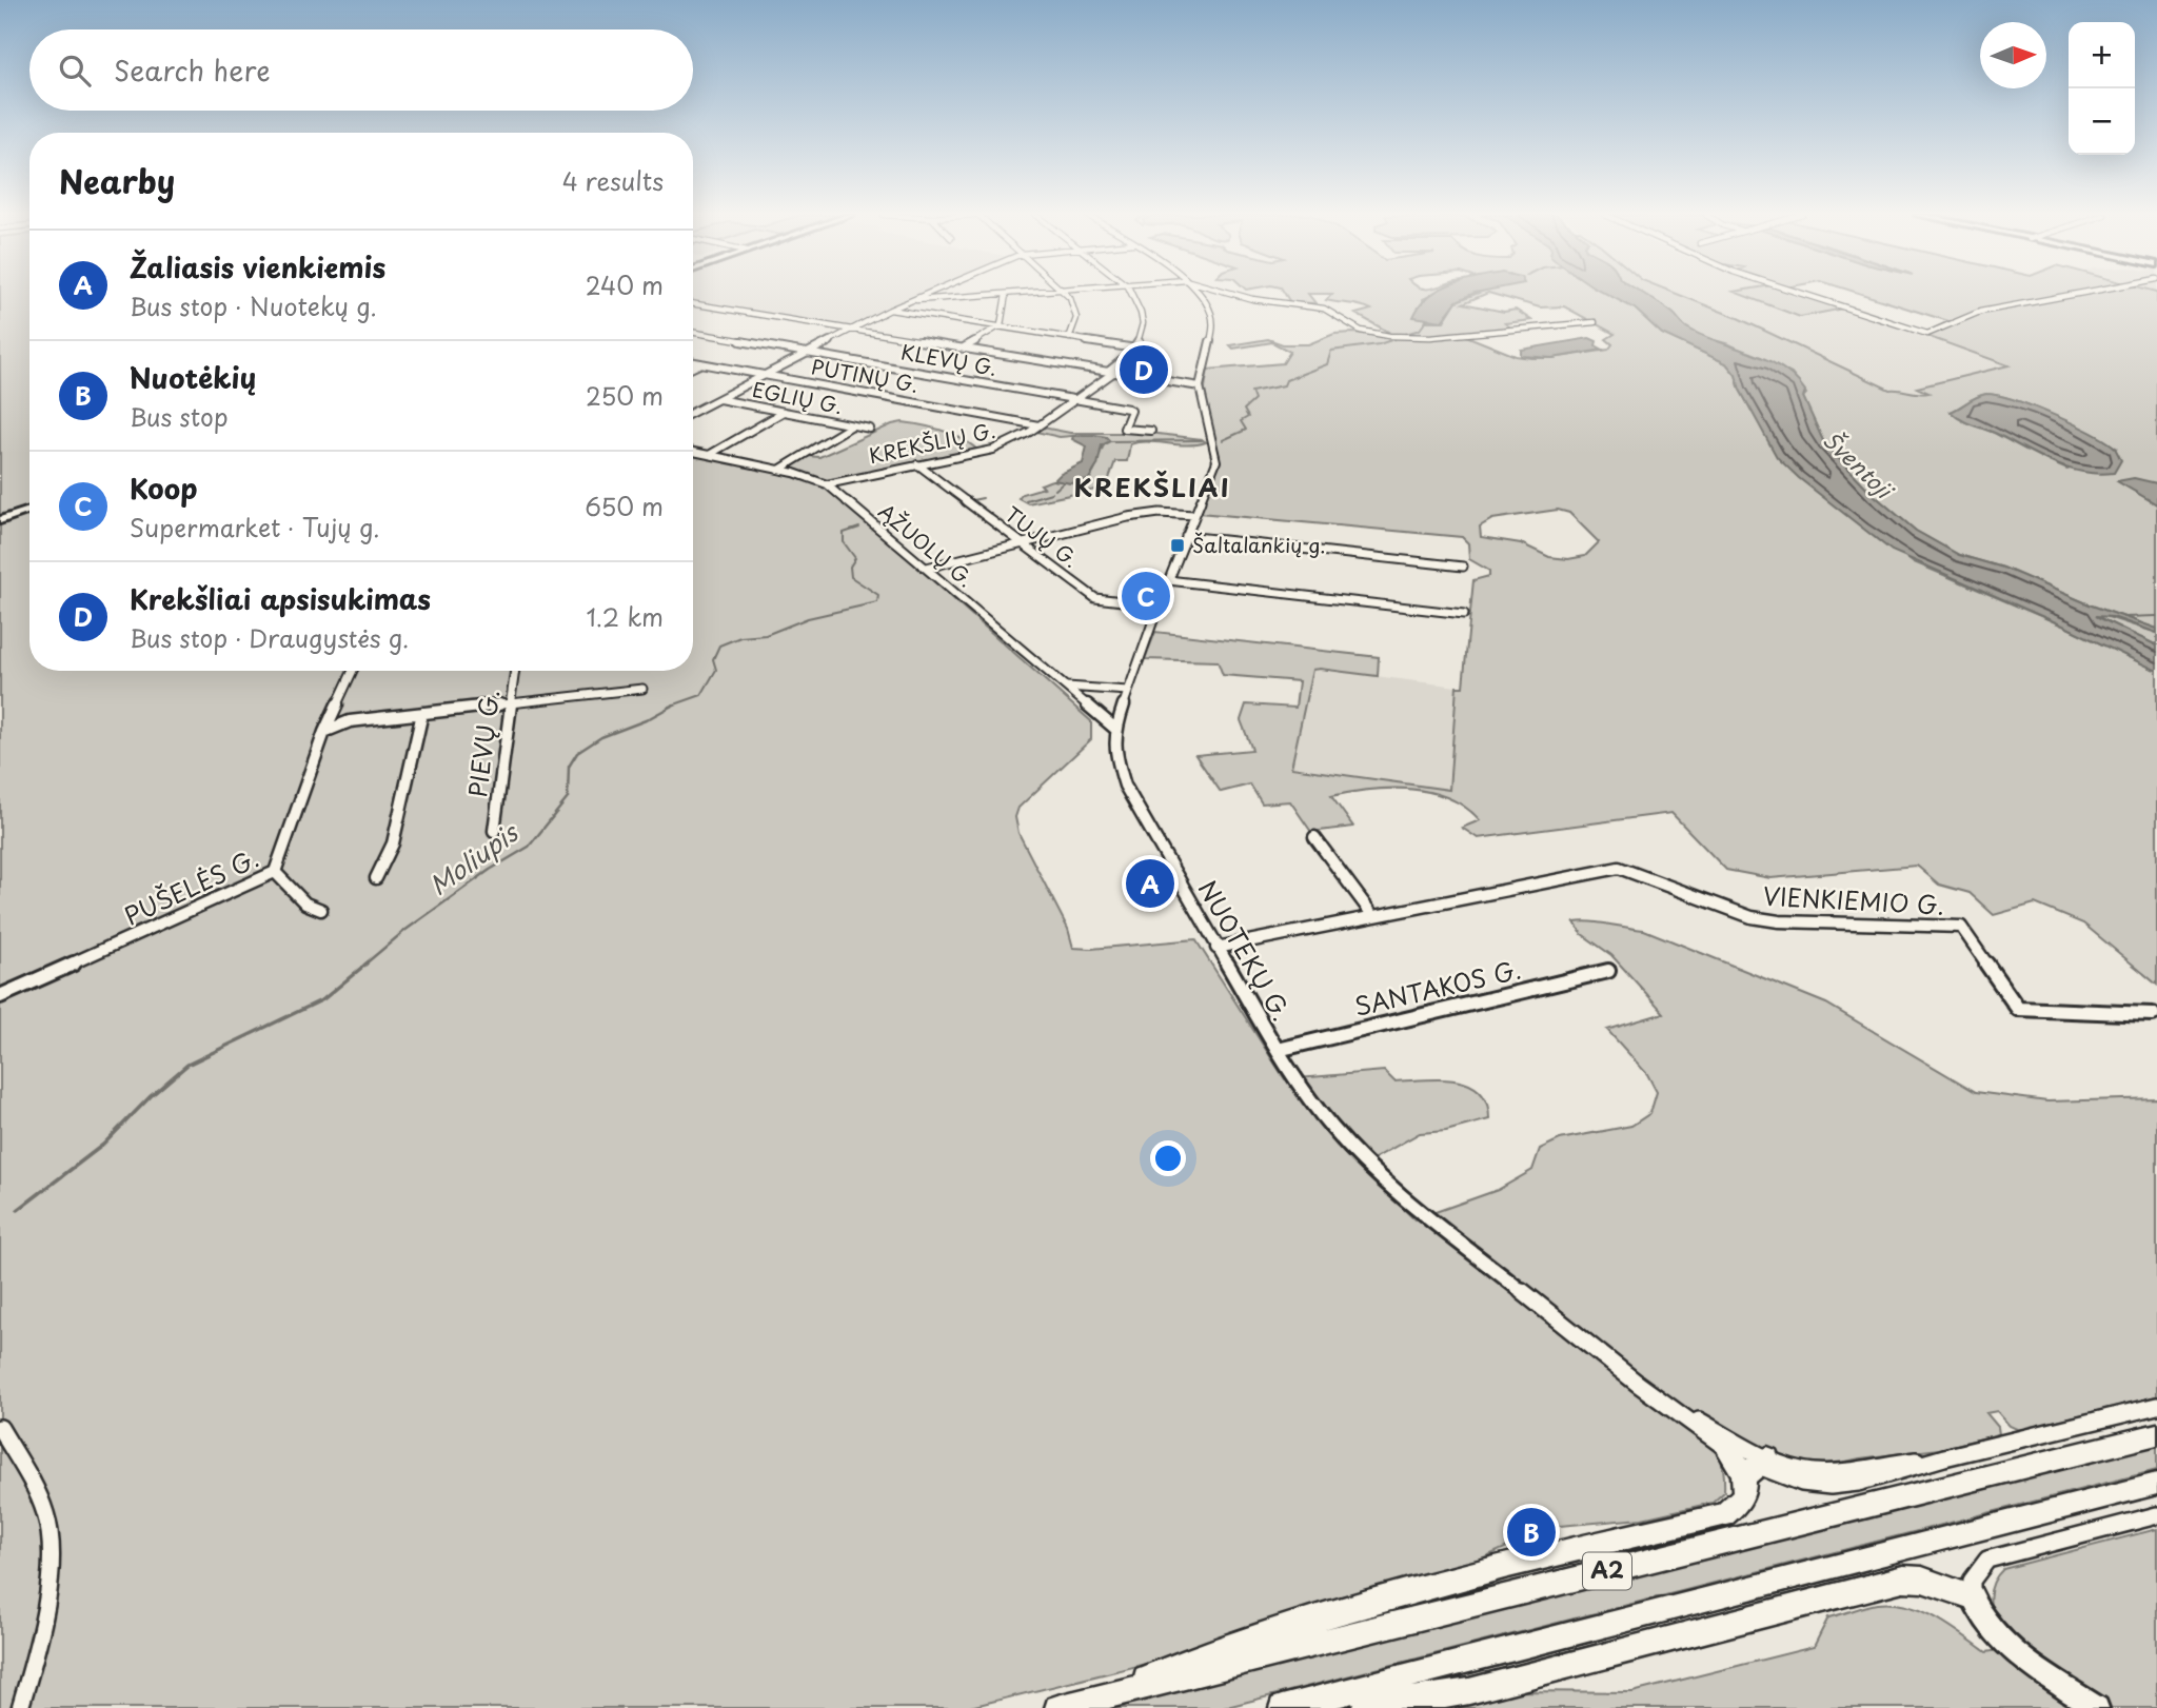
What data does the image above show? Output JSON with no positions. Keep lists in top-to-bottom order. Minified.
{"streets":{"highway":["A2"],"street":["KLEVŲ G.","PUTINŲ G.","EGLIŲ G.","KREKŠLIŲ G.","TUJŲ G.","ĄŽUOLŲ G.","PIEVŲ G.","PUŠELĖS G.","VIENKIEMIO G.","NUOTEKŲ G.","SANTAKOS G."]},"crossings":[["KLEVŲ G.","KREKŠLIŲ G."],["PUTINŲ G.","KREKŠLIŲ G."],["KREKŠLIŲ G.","TUJŲ G."],["KREKŠLIŲ G.","ĄŽUOLŲ G."],["TUJŲ G.","NUOTEKŲ G."],["ĄŽUOLŲ G.","NUOTEKŲ G."],["VIENKIEMIO G.","NUOTEKŲ G."],["NUOTEKŲ G.","SANTAKOS G."]],"districts":["KREKŠLIAI"],"water":["Šventoji","Moliupis"],"places":{"transit":["Šaltalankių g."]},"north":"right","page":{"map_buttons":["+","−"],"search":"Search here","heading":["Nearby","4 results"],"list":[{"mark":"A","name":"Žaliasis vienkiemis","note":"Bus stop · Nuotekų g.","value":"240 m"},{"mark":"B","name":"Nuotėkių","note":"Bus stop","value":"250 m"},{"mark":"C","name":"Koop","note":"Supermarket · Tujų g.","value":"650 m"},{"mark":"D","name":"Krekšliai apsisukimas","note":"Bus stop · Draugystės g.","value":"1.2 km"}],"pins":["D","C","A","B"]}}
